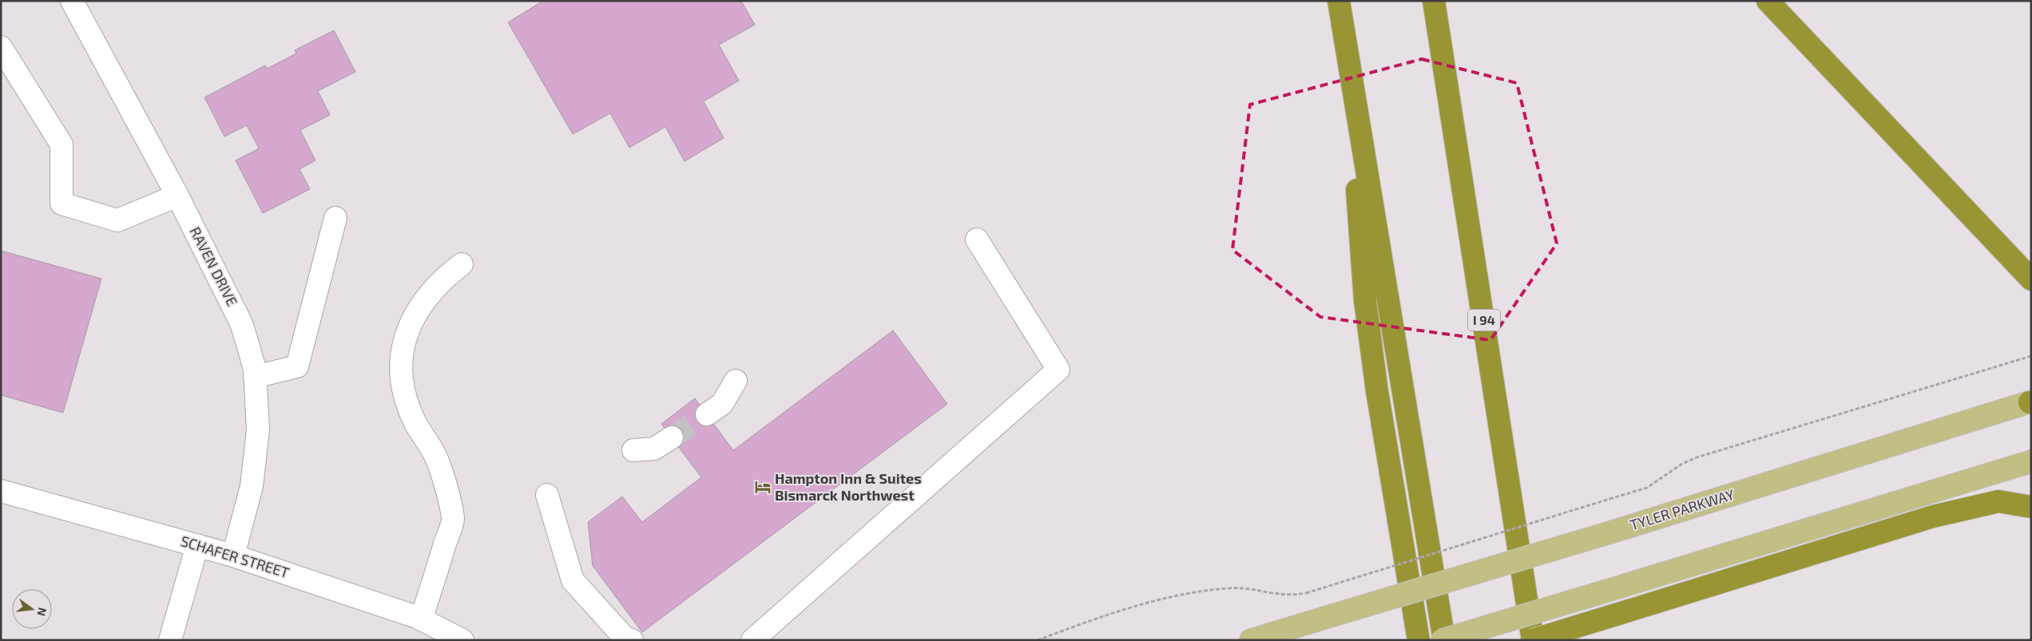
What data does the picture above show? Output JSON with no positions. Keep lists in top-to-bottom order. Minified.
{"streets":{"highway":["I 94"],"main road":["TYLER PARKWAY"],"street":["RAVEN DRIVE","SCHAFER STREET"]},"crossings":[["RAVEN DRIVE","SCHAFER STREET"]],"places":{"hotel":["Hampton Inn & Suites Bismarck Northwest"]},"north":"right"}
